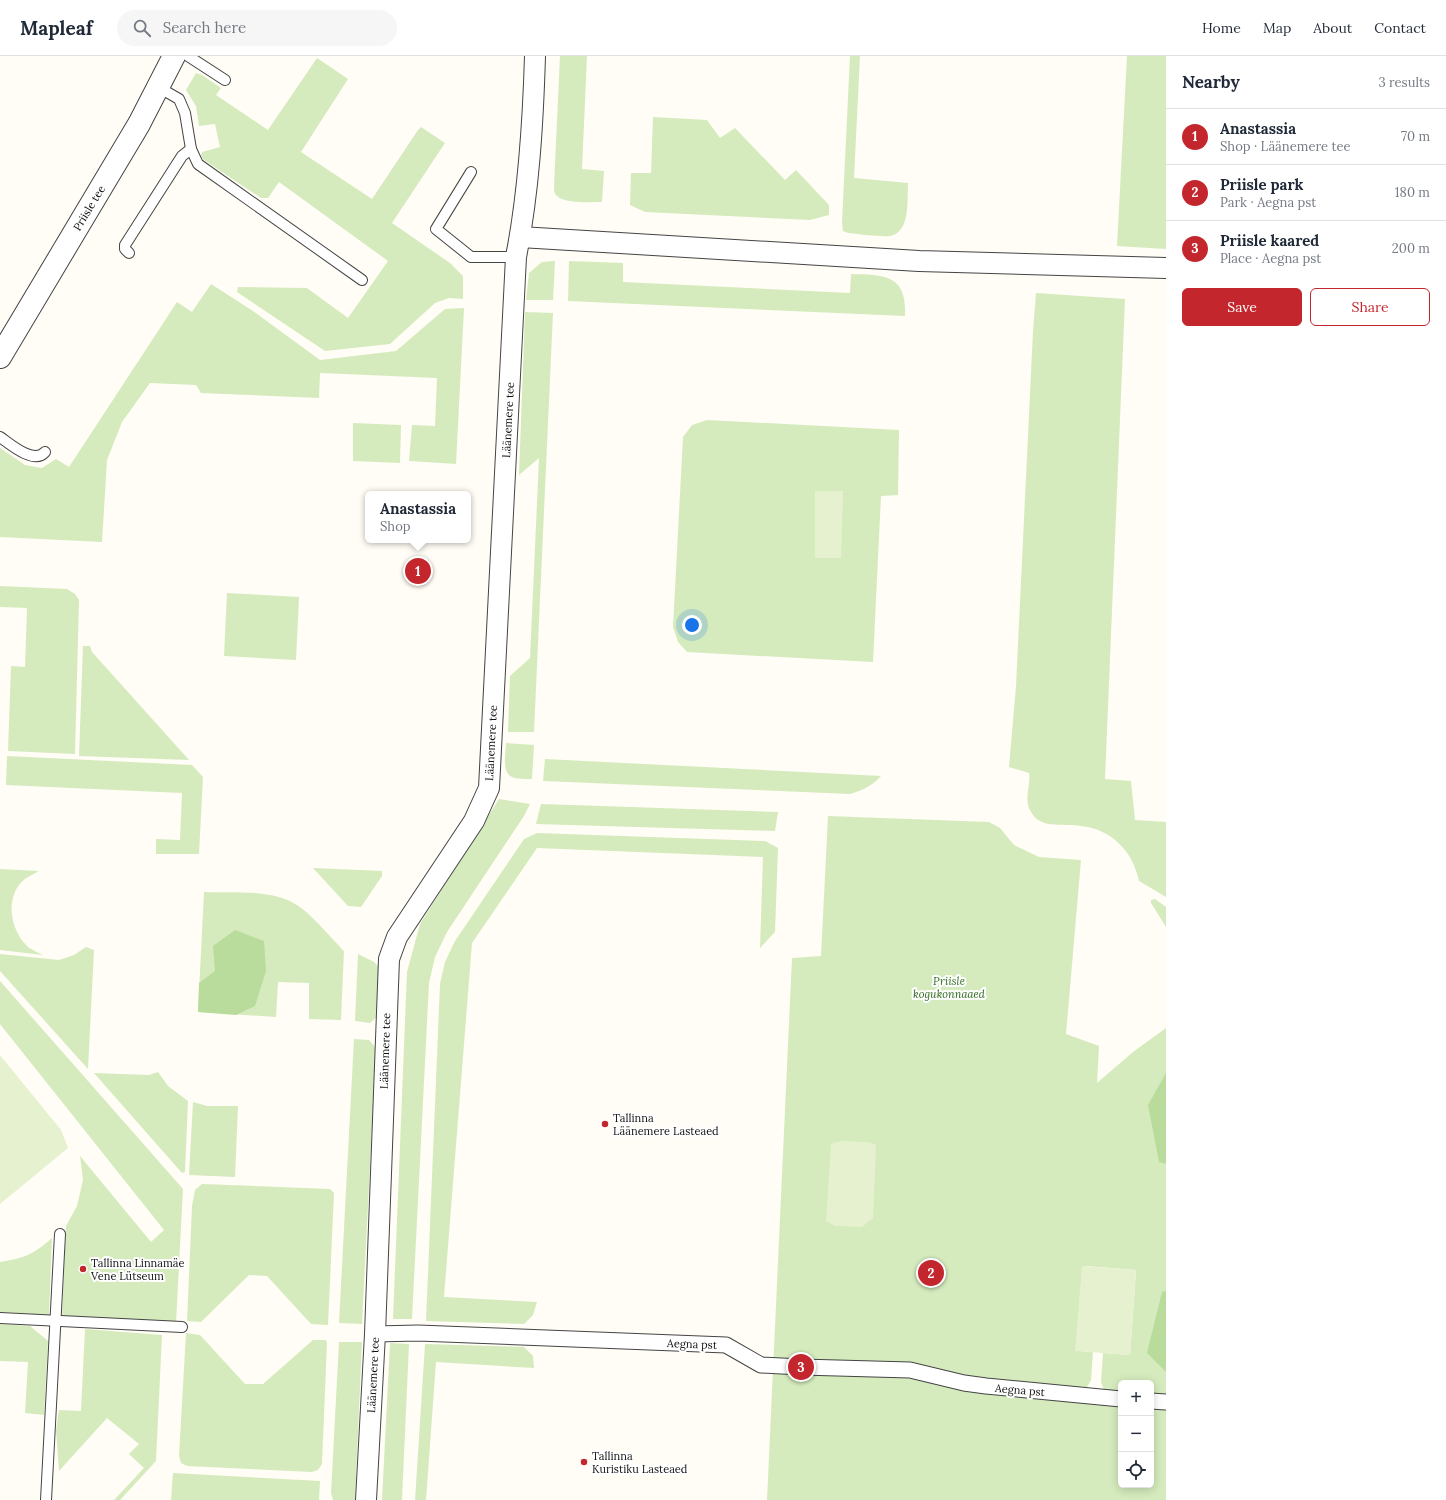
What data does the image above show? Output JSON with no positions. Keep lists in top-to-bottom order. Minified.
{"streets":{"street":["Priisle tee","Läänemere tee","Aegna pst"]},"crossings":[["Läänemere tee","Aegna pst"]],"parks":["Priisle kogukonnaaed"],"places":["Tallinna Läänemere Lasteaed","Tallinna Linnamäe Vene Lütseum","Tallinna Kuristiku Lasteaed"],"page":{"header":"Mapleaf","search":"Search here","nav":["Home","Map","About","Contact"],"heading":["Nearby","3 results"],"list":[{"mark":"1","name":"Anastassia","note":"Shop · Läänemere tee","value":"70 m"},{"mark":"2","name":"Priisle park","note":"Park · Aegna pst","value":"180 m"},{"mark":"3","name":"Priisle kaared","note":"Place · Aegna pst","value":"200 m"}],"buttons":["Save","Share"],"popup":["Anastassia","Shop"],"pins":["1","2","3"],"map_buttons":["+","−"]}}
